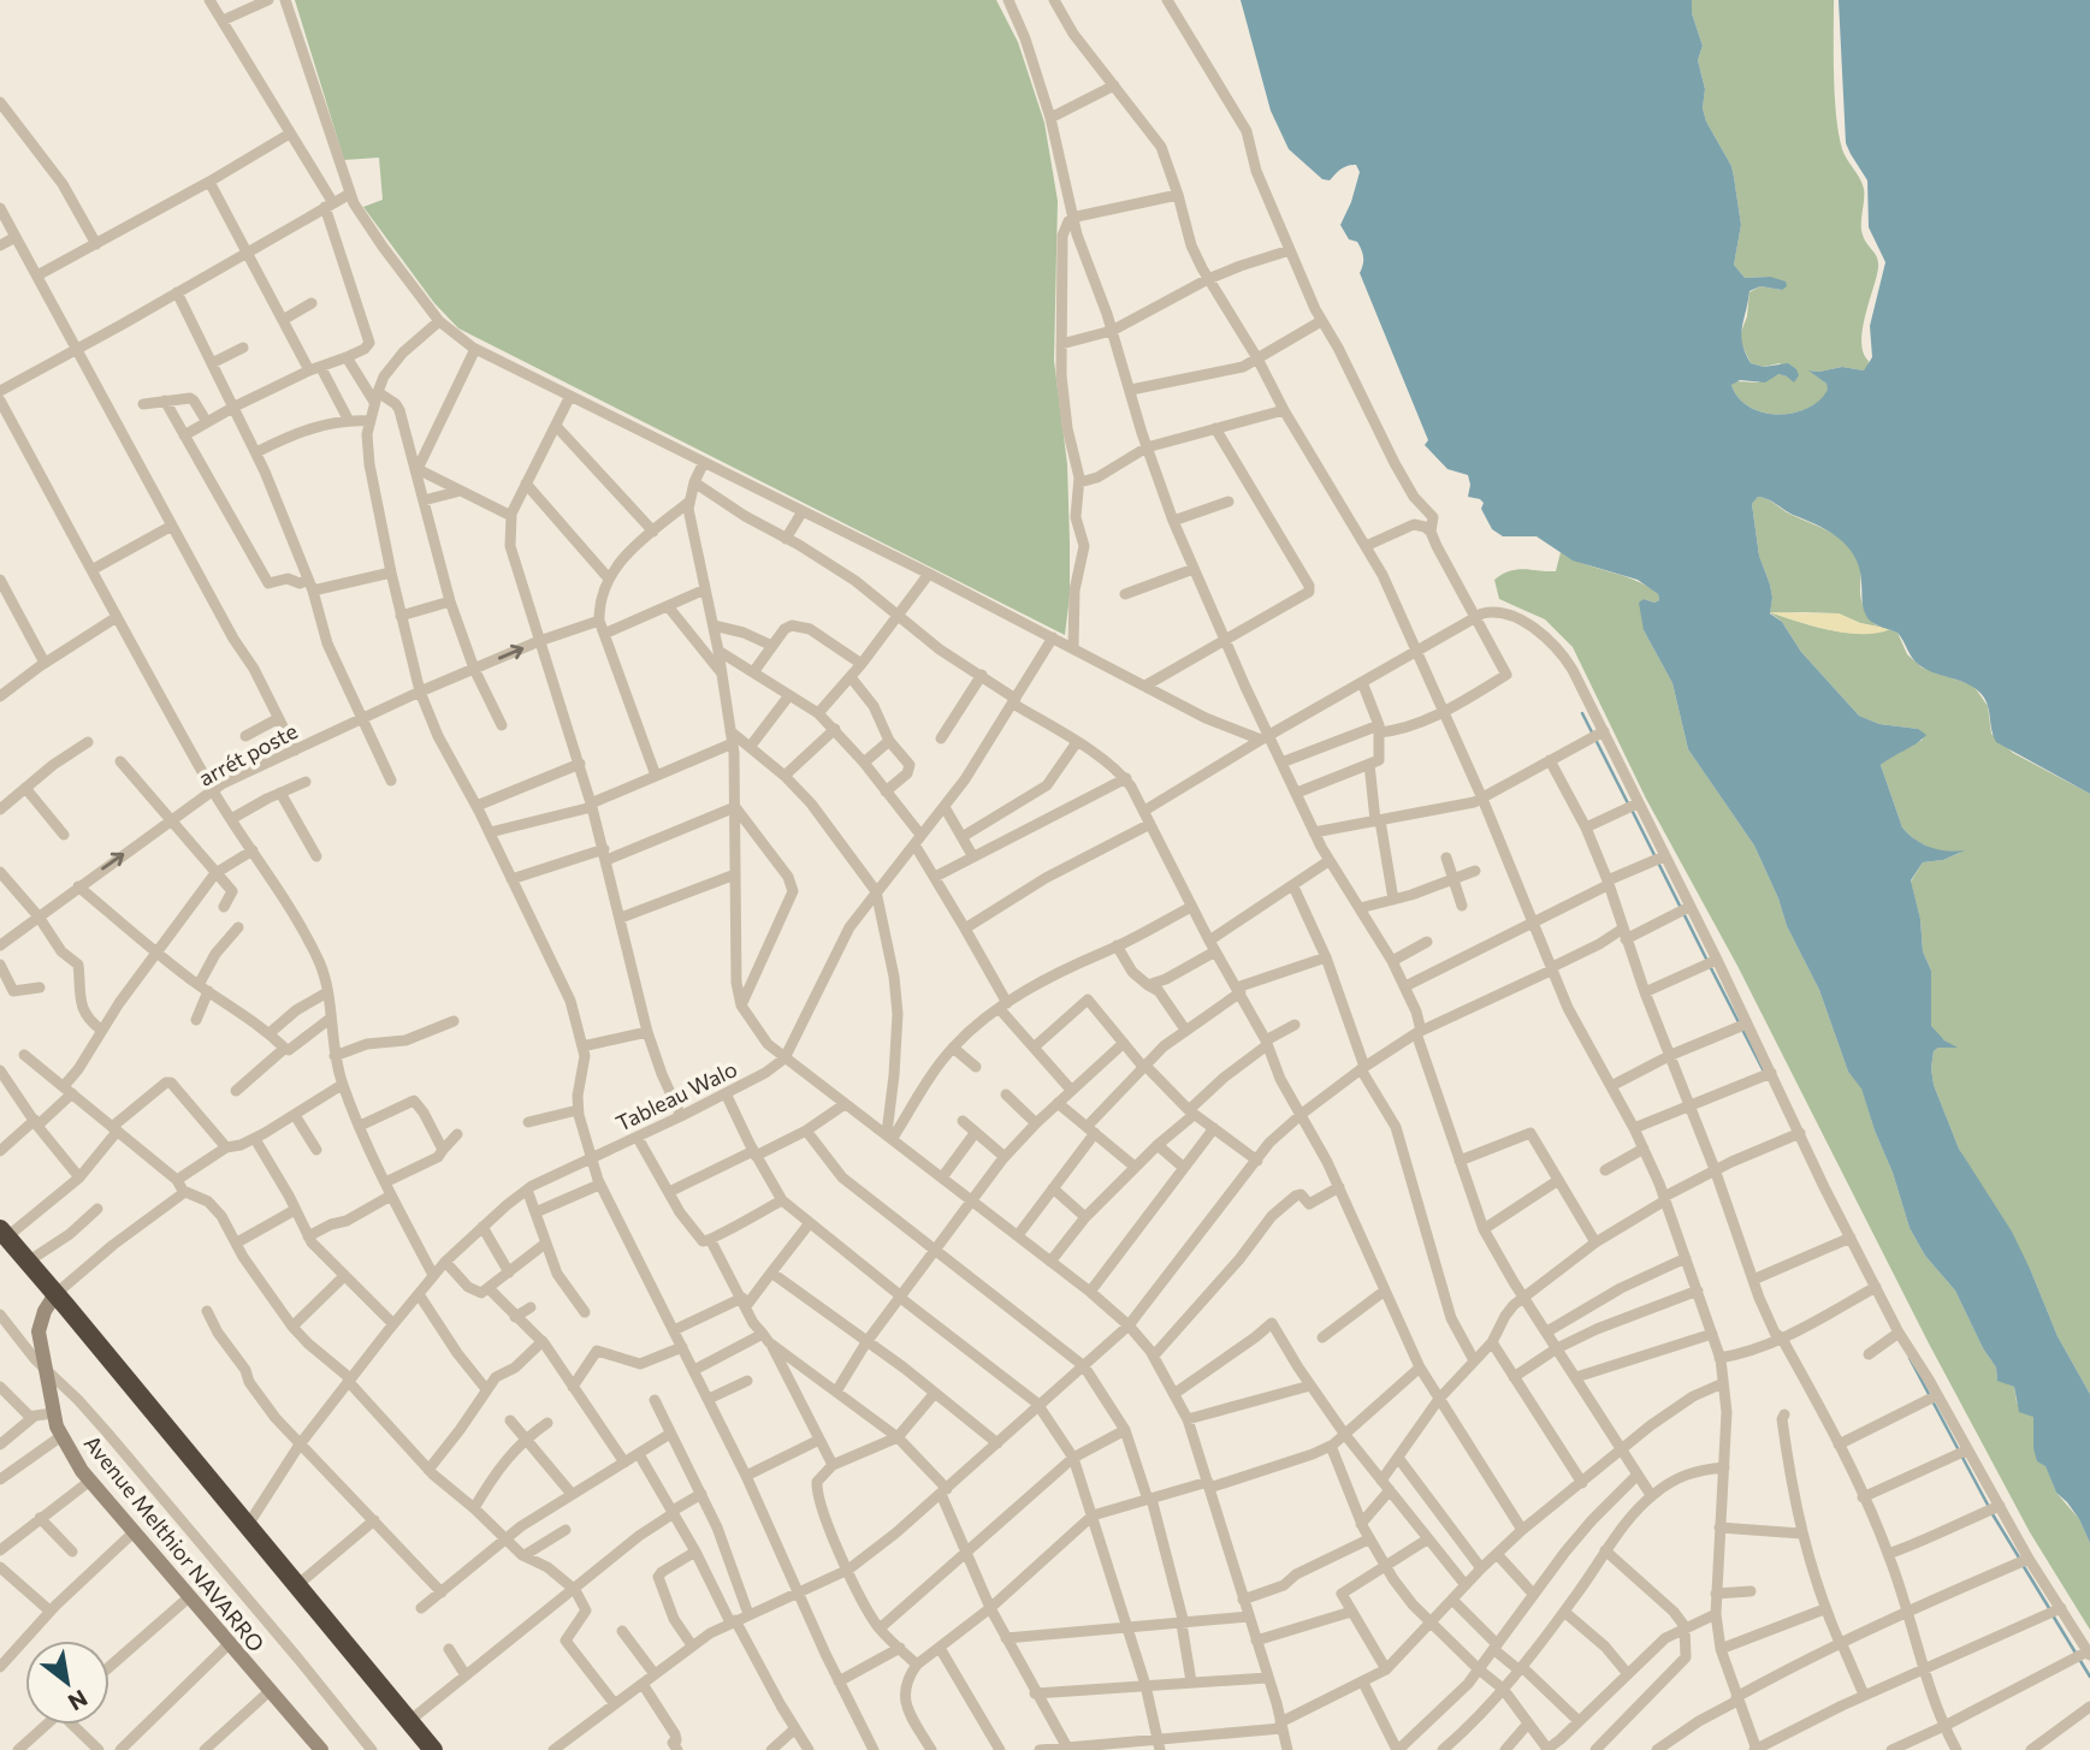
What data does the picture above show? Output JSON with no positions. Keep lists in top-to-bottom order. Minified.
{"streets":{"street":["arrét poste","Tableau Walo","Avenue Melthior NAVARRO"]},"north":"bottom right"}
